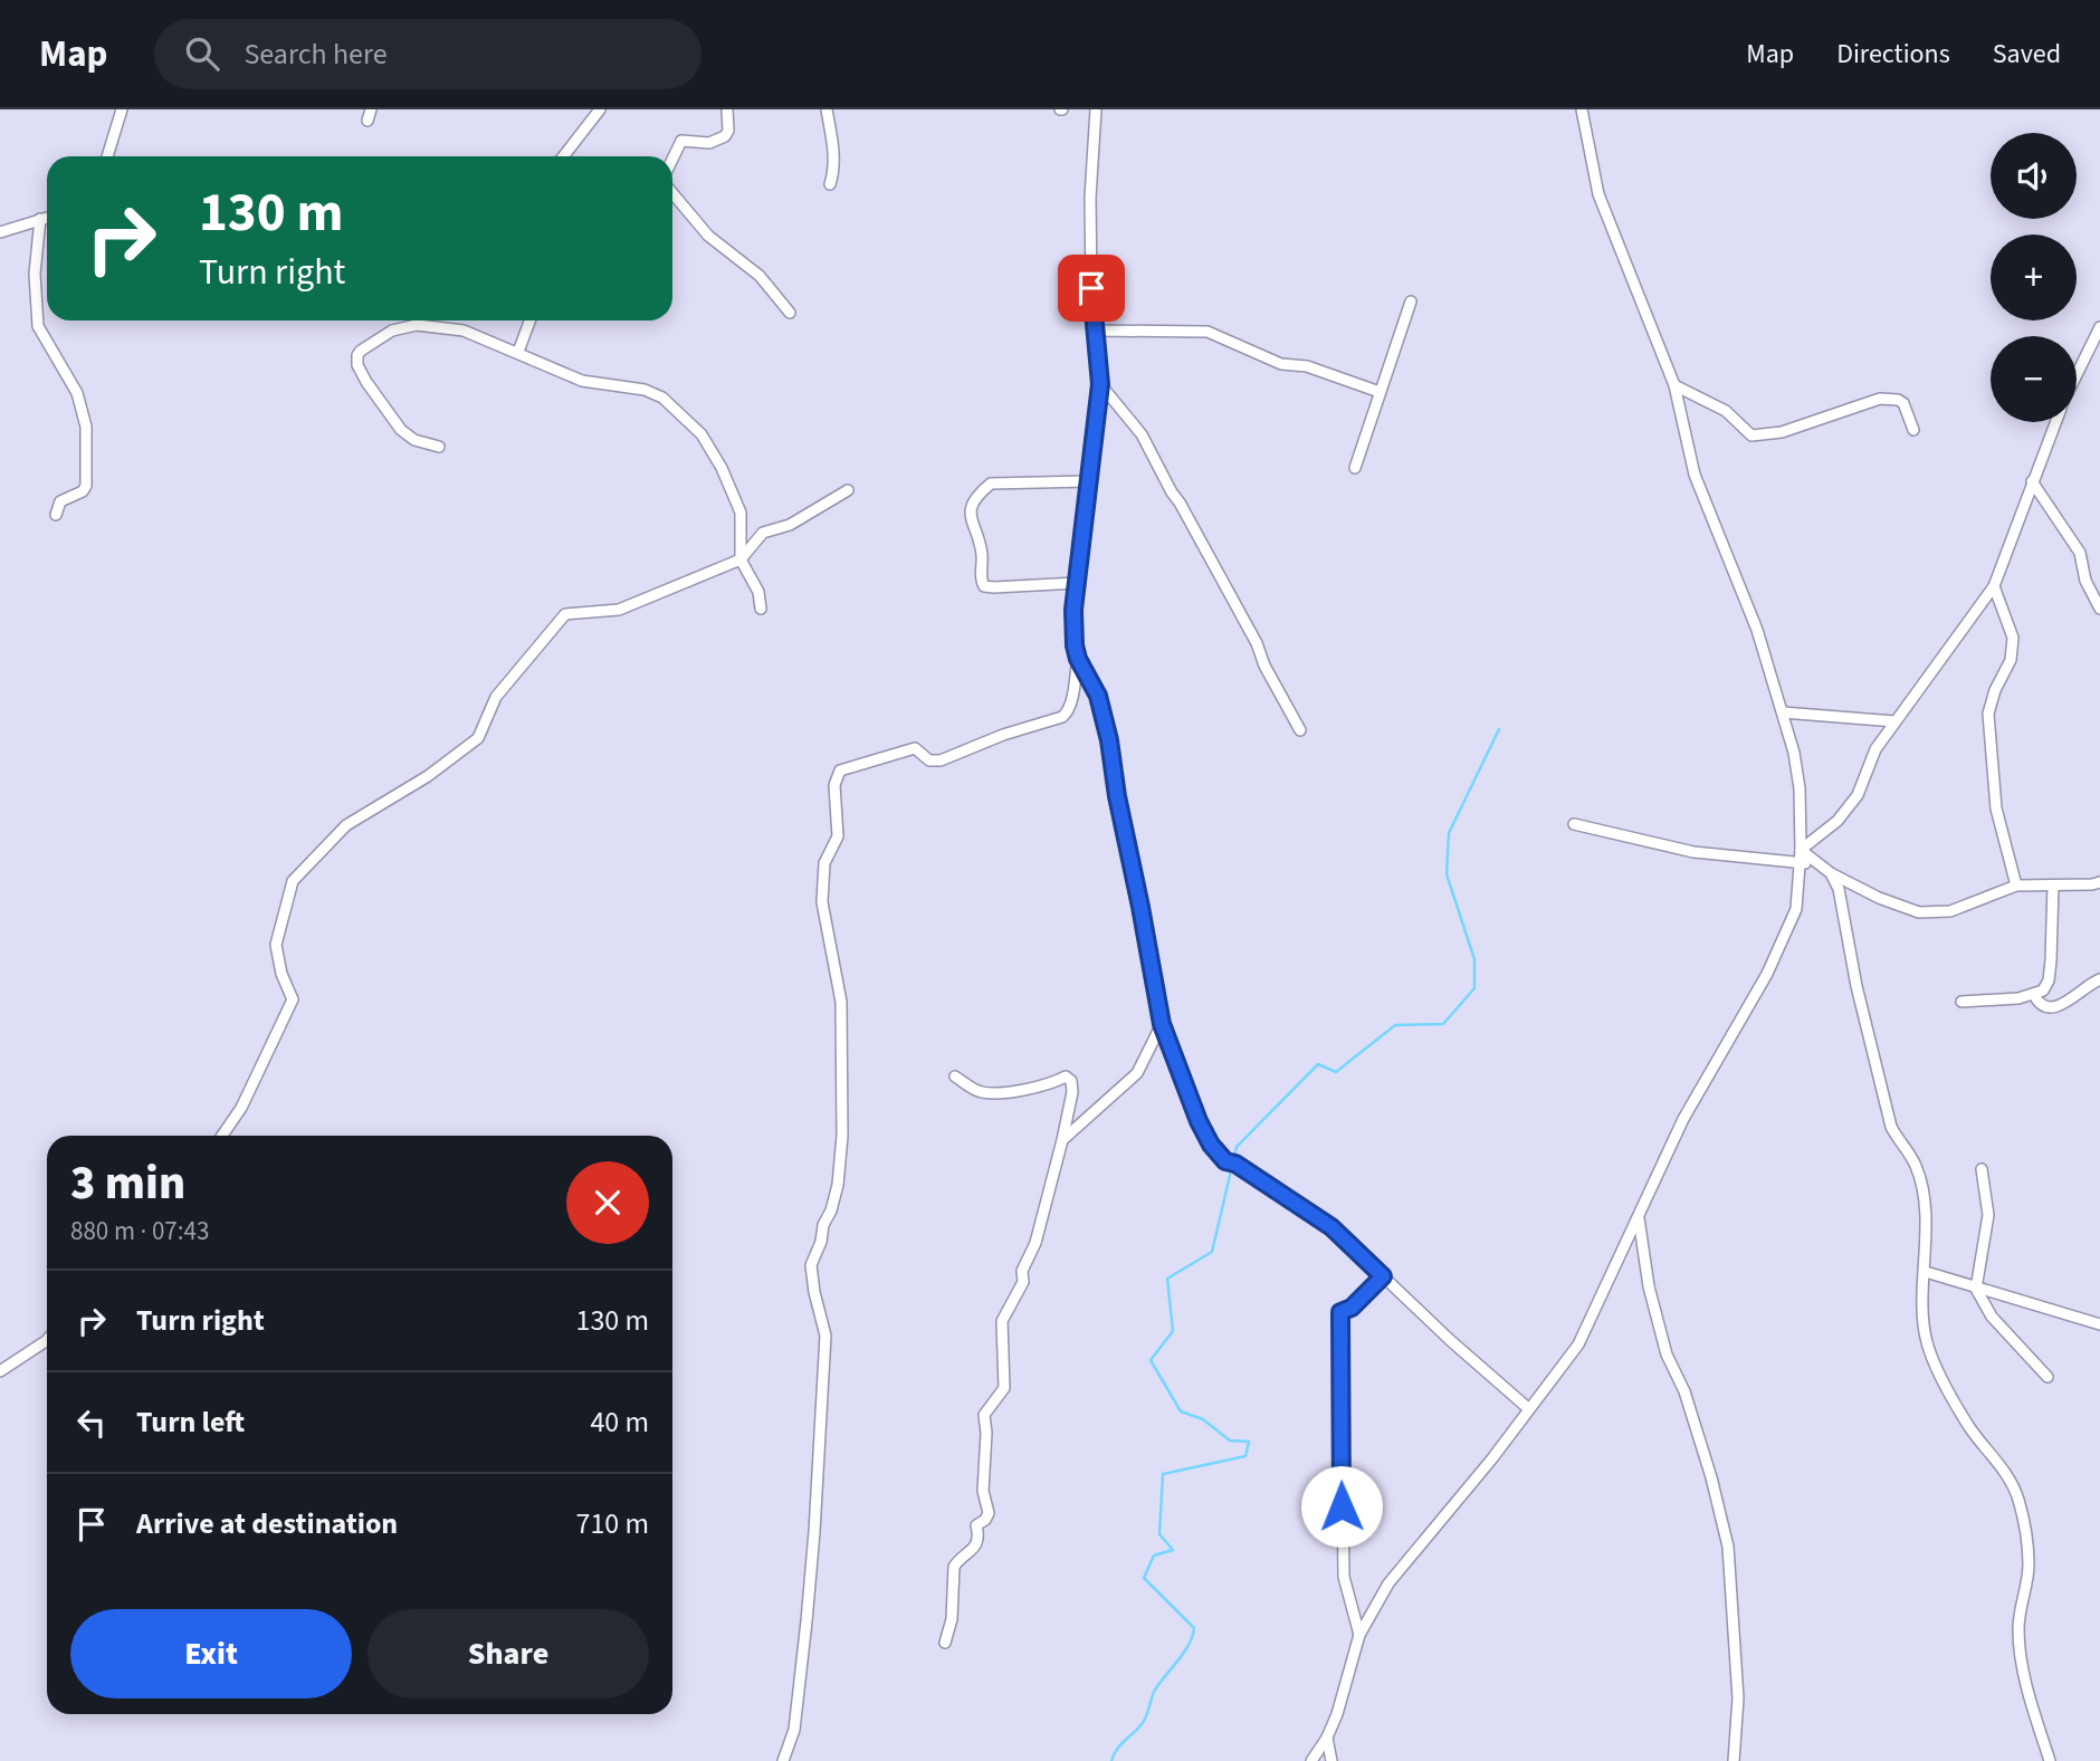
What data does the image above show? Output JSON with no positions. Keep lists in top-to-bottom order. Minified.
{"page":{"header":"Map","search":"Search here","nav":["Map","Directions","Saved"],"map_buttons":["+","−"],"turn":["130 m","Turn right"],"heading":["3 min","880 m · 07:43"],"list":[{"name":"Turn right","value":"130 m"},{"name":"Turn left","value":"40 m"},{"name":"Arrive at destination","value":"710 m"}],"buttons":["Exit","Share"]}}
